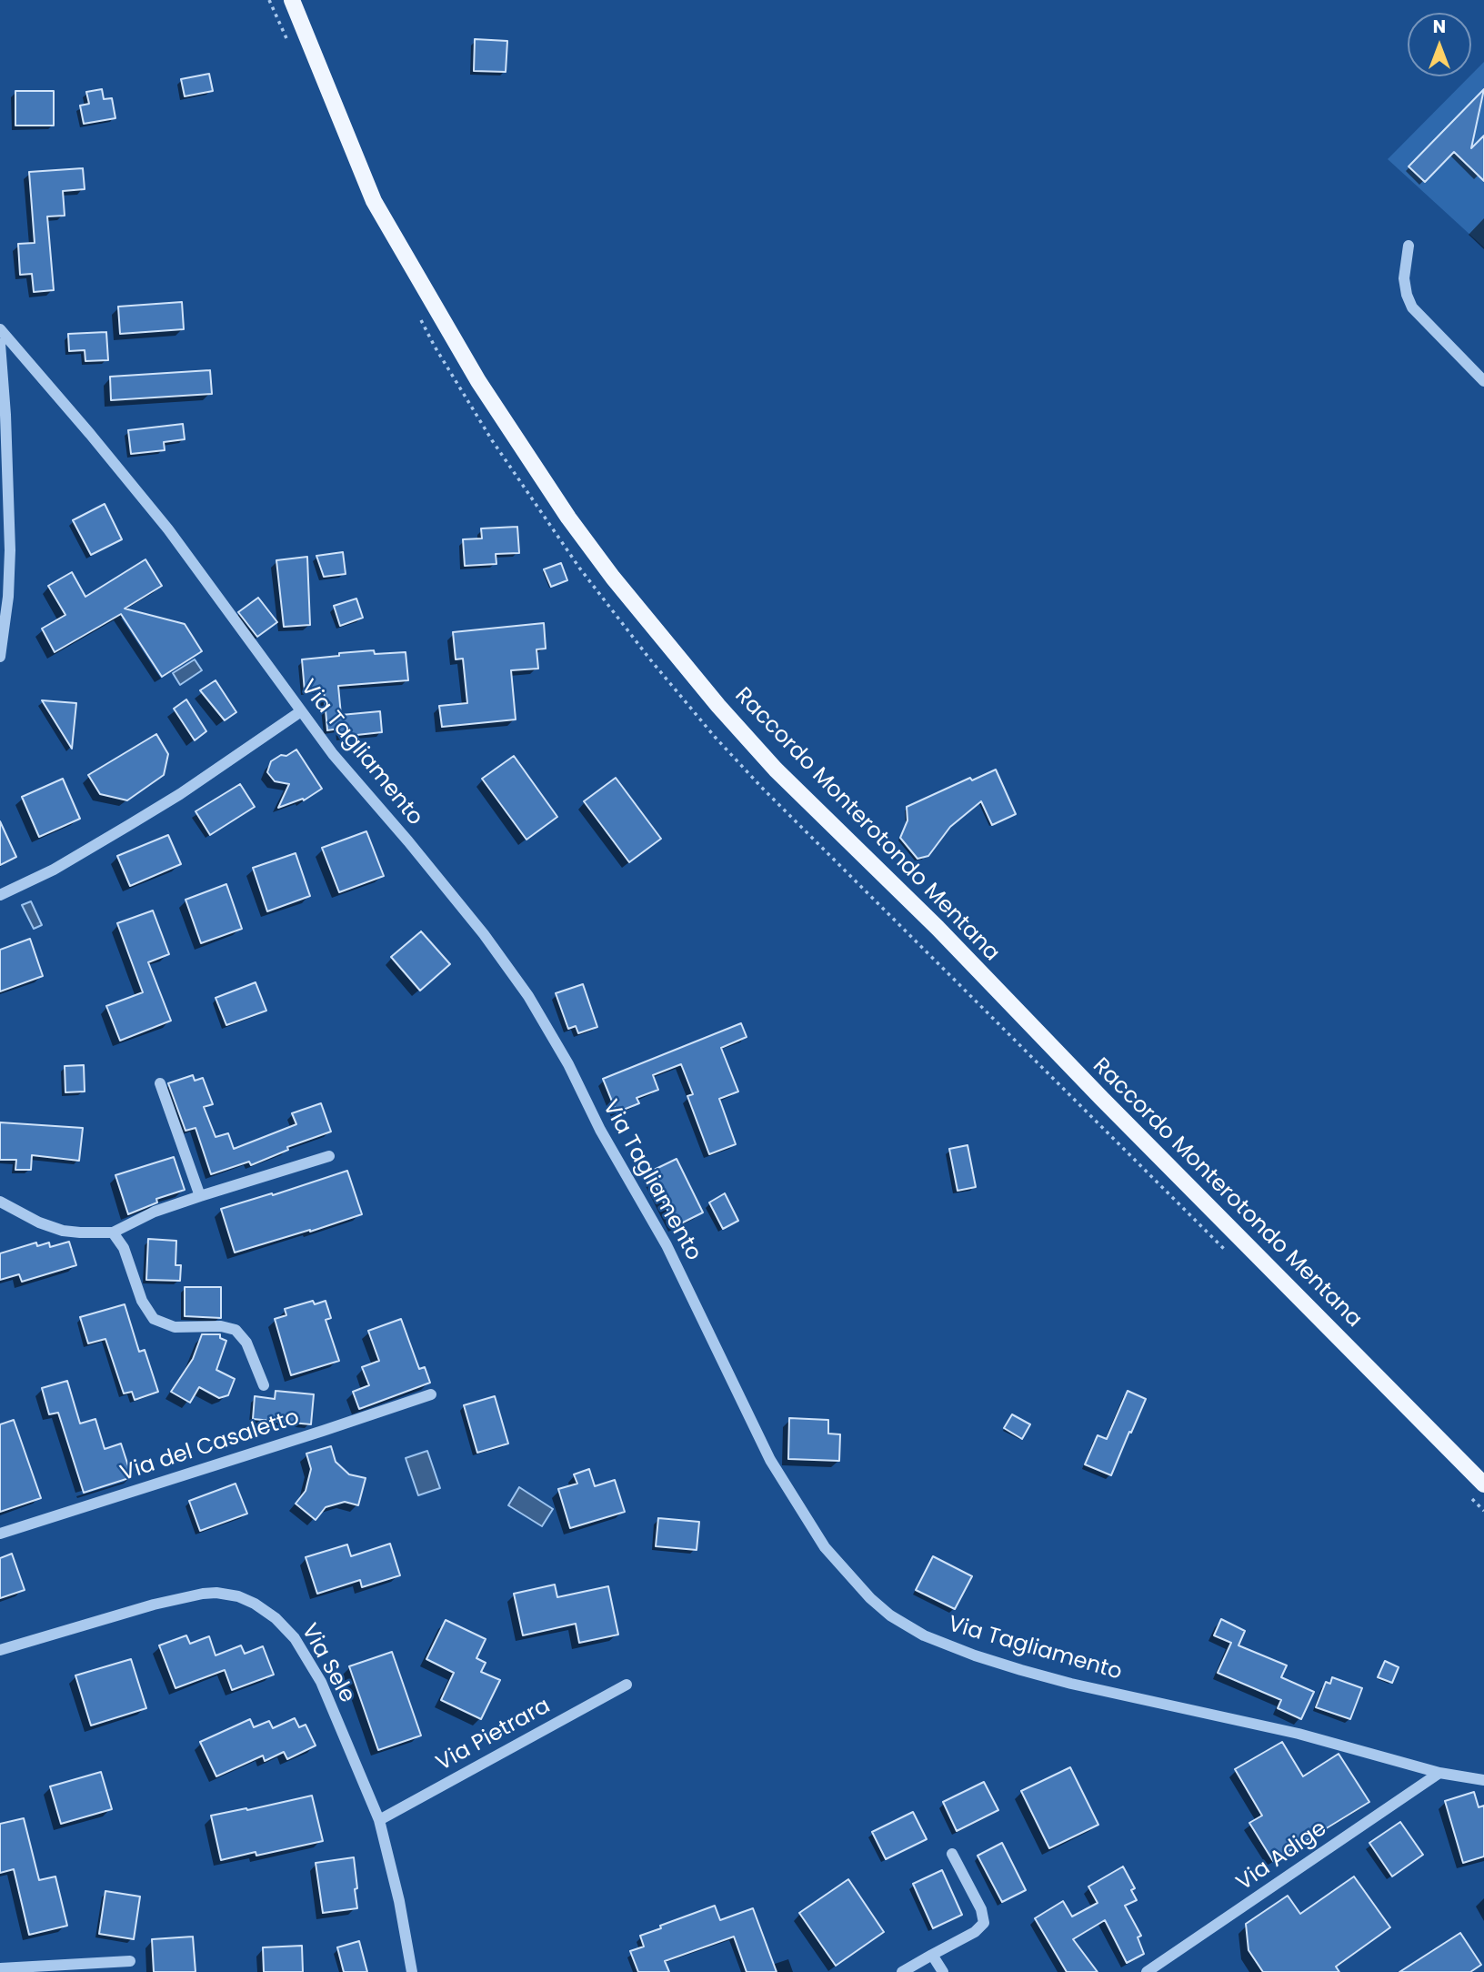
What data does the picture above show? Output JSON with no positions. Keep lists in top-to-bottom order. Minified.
{"streets":{"main road":["Raccordo Monterotondo Mentana"],"street":["Via Tagliamento","Via del Casaletto","Via Sele","Via Pietrara","Via Adige"]},"crossings":[["Via Tagliamento","Via Adige"],["Via Sele","Via Pietrara"]],"north":"top"}
